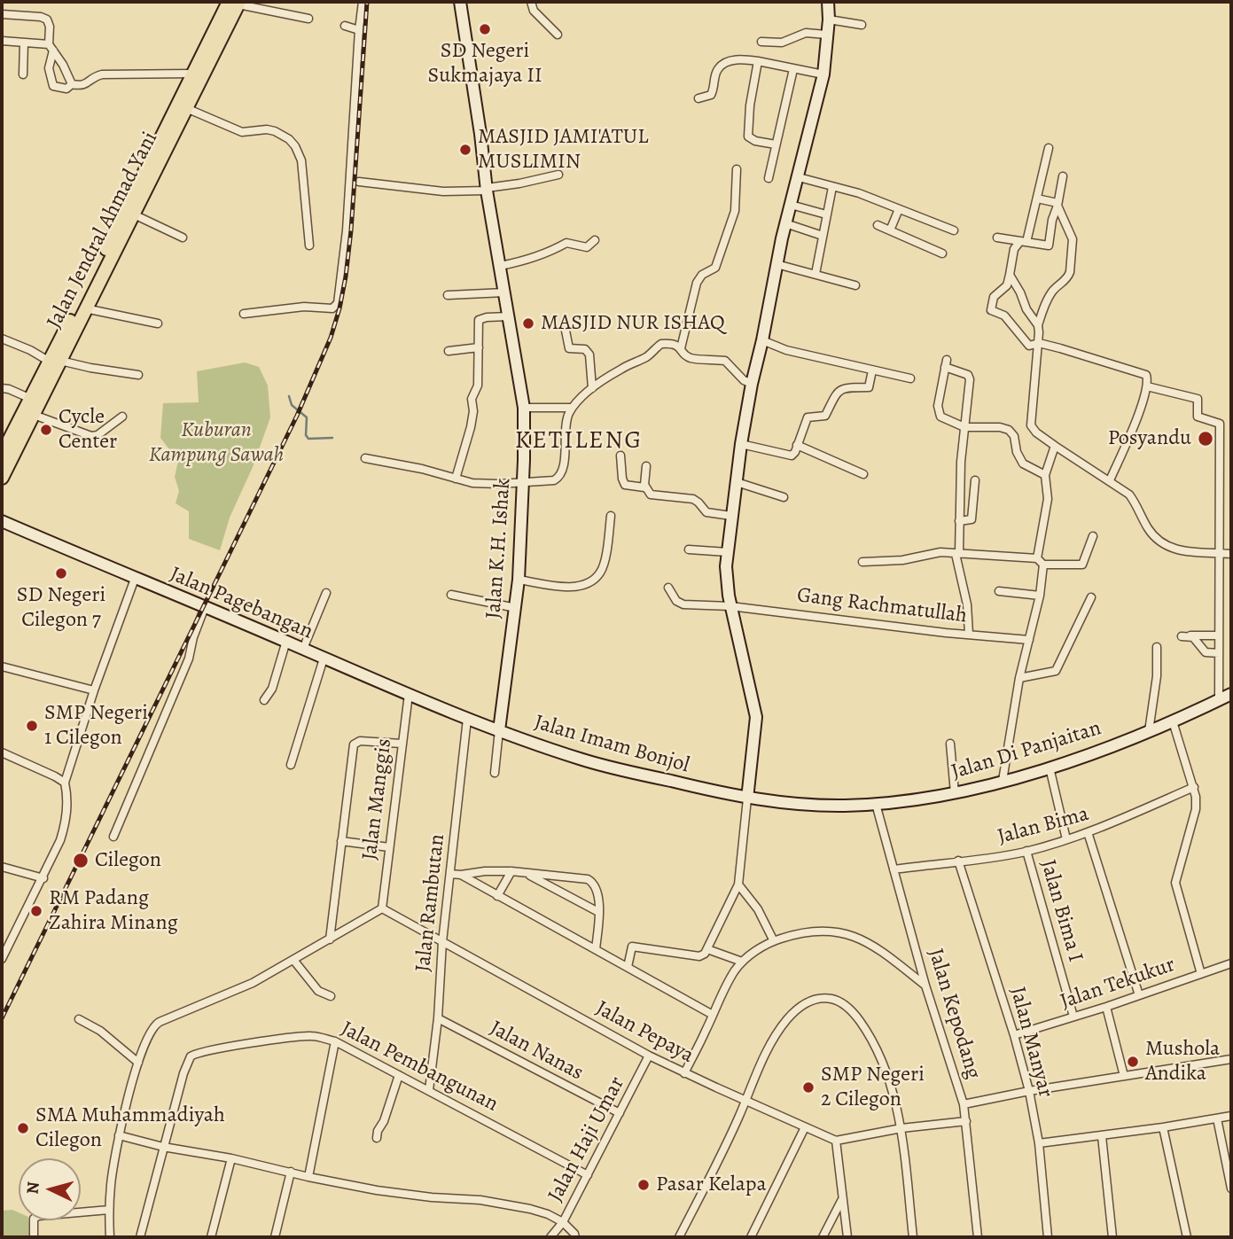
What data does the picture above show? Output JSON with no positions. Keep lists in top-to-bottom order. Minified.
{"streets":{"highway":["Jalan Jendral Ahmad Yani"],"street":["Jalan K.H. Ishak","Jalan Pagebangan","Gang Rachmatullah","Jalan Imam Bonjol","Jalan Di Panjaitan","Jalan Manggis","Jalan Bima","Jalan Rambutan","Jalan Bima I","Jalan Tekukur","Jalan Kepodang","Jalan Pepaya","Jalan Manyar","Jalan Nanas","Jalan Pembangunan","Jalan Haji Umar"]},"crossings":[["Jalan K.H. Ishak","Jalan Imam Bonjol"],["Jalan Pagebangan","Jalan Imam Bonjol"],["Jalan Pagebangan","Jalan Manggis"],["Jalan Pagebangan","Jalan Rambutan"],["Jalan Imam Bonjol","Jalan Di Panjaitan"],["Jalan Imam Bonjol","Jalan Rambutan"],["Jalan Di Panjaitan","Jalan Kepodang"],["Jalan Manggis","Jalan Pepaya"],["Jalan Bima","Jalan Bima I"],["Jalan Bima","Jalan Kepodang"],["Jalan Bima","Jalan Manyar"],["Jalan Rambutan","Jalan Pepaya"],["Jalan Rambutan","Jalan Nanas"],["Jalan Rambutan","Jalan Pembangunan"],["Jalan Bima I","Jalan Tekukur"],["Jalan Tekukur","Jalan Manyar"],["Jalan Pepaya","Jalan Haji Umar"],["Jalan Nanas","Jalan Haji Umar"],["Jalan Pembangunan","Jalan Haji Umar"]],"districts":["KETILENG"],"parks":["Kuburan Kampung Sawah"],"places":["SD Negeri Sukmajaya II","MASJID JAMI'ATUL MUSLIMIN","MASJID NUR ISHAQ","Cycle Center","Posyandu","SD Negeri Cilegon 7","SMP Negeri 1 Cilegon","Cilegon","RM Padang Zahira Minang","Mushola Andika","SMP Negeri 2 Cilegon","SMA Muhammadiyah Cilegon","Pasar Kelapa"],"north":"left"}
